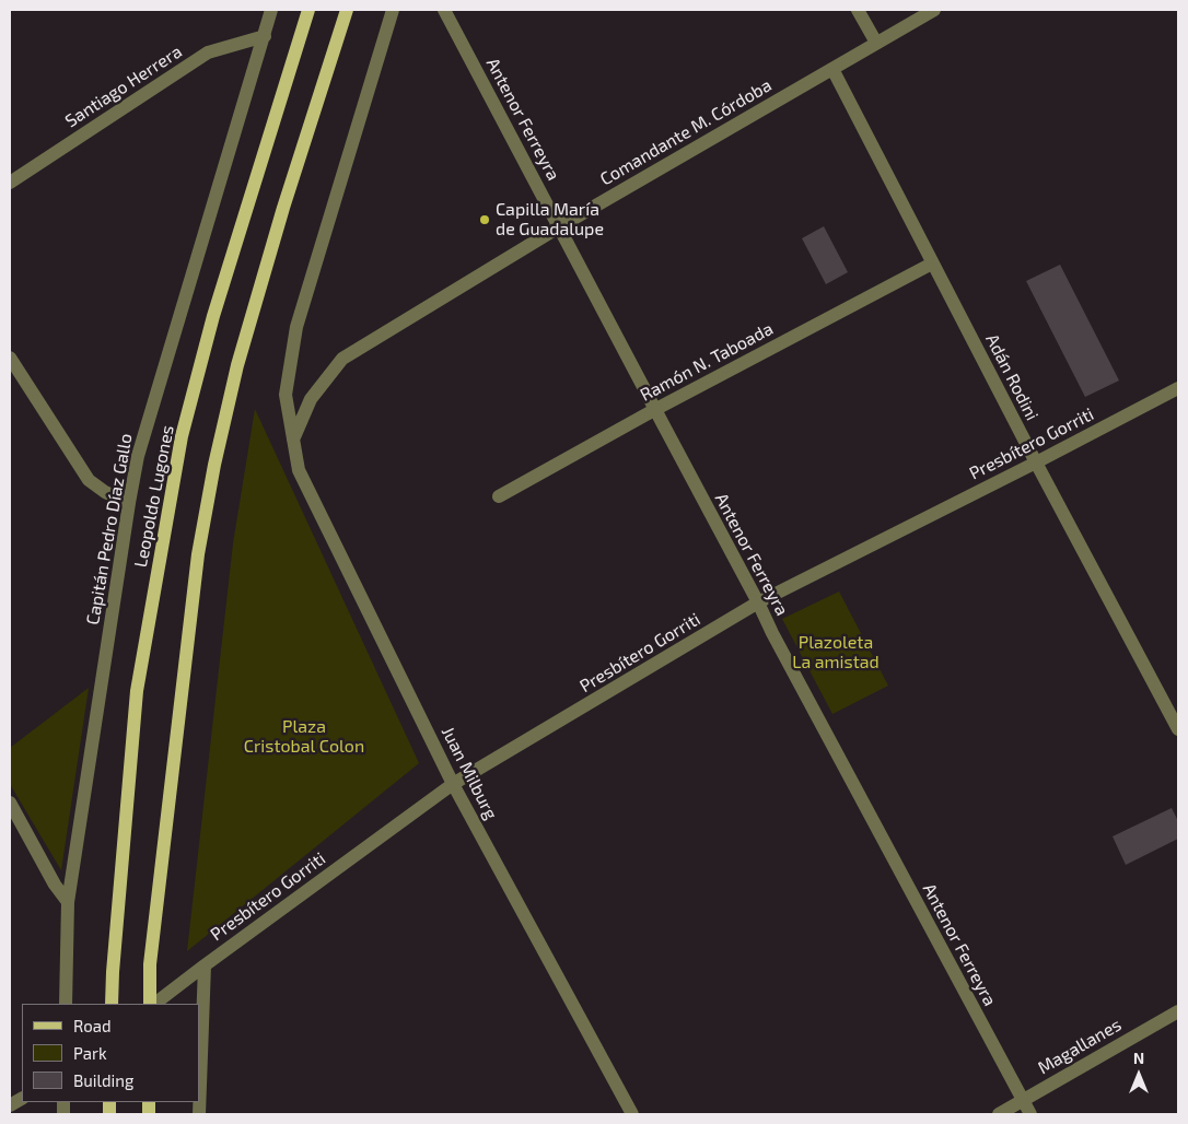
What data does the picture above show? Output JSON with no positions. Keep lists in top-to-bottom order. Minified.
{"streets":{"main road":["Leopoldo Lugones"],"street":["Santiago Herrera","Antenor Ferreyra","Comandante M. Córdoba","Ramón N. Taboada","Adán Rodini","Presbítero Gorriti","Capitán Pedro Díaz Gallo","Juan Milburg","Magallanes"]},"crossings":[["Santiago Herrera","Capitán Pedro Díaz Gallo"],["Antenor Ferreyra","Comandante M. Córdoba"],["Antenor Ferreyra","Ramón N. Taboada"],["Antenor Ferreyra","Presbítero Gorriti"],["Antenor Ferreyra","Magallanes"],["Comandante M. Córdoba","Adán Rodini"],["Comandante M. Córdoba","Juan Milburg"],["Ramón N. Taboada","Adán Rodini"],["Adán Rodini","Presbítero Gorriti"],["Presbítero Gorriti","Juan Milburg"]],"parks":["Plazoleta La amistad","Plaza Cristobal Colon"],"places":["Capilla María de Guadalupe"],"legend":["Road","Park","Building"],"north":"top"}
